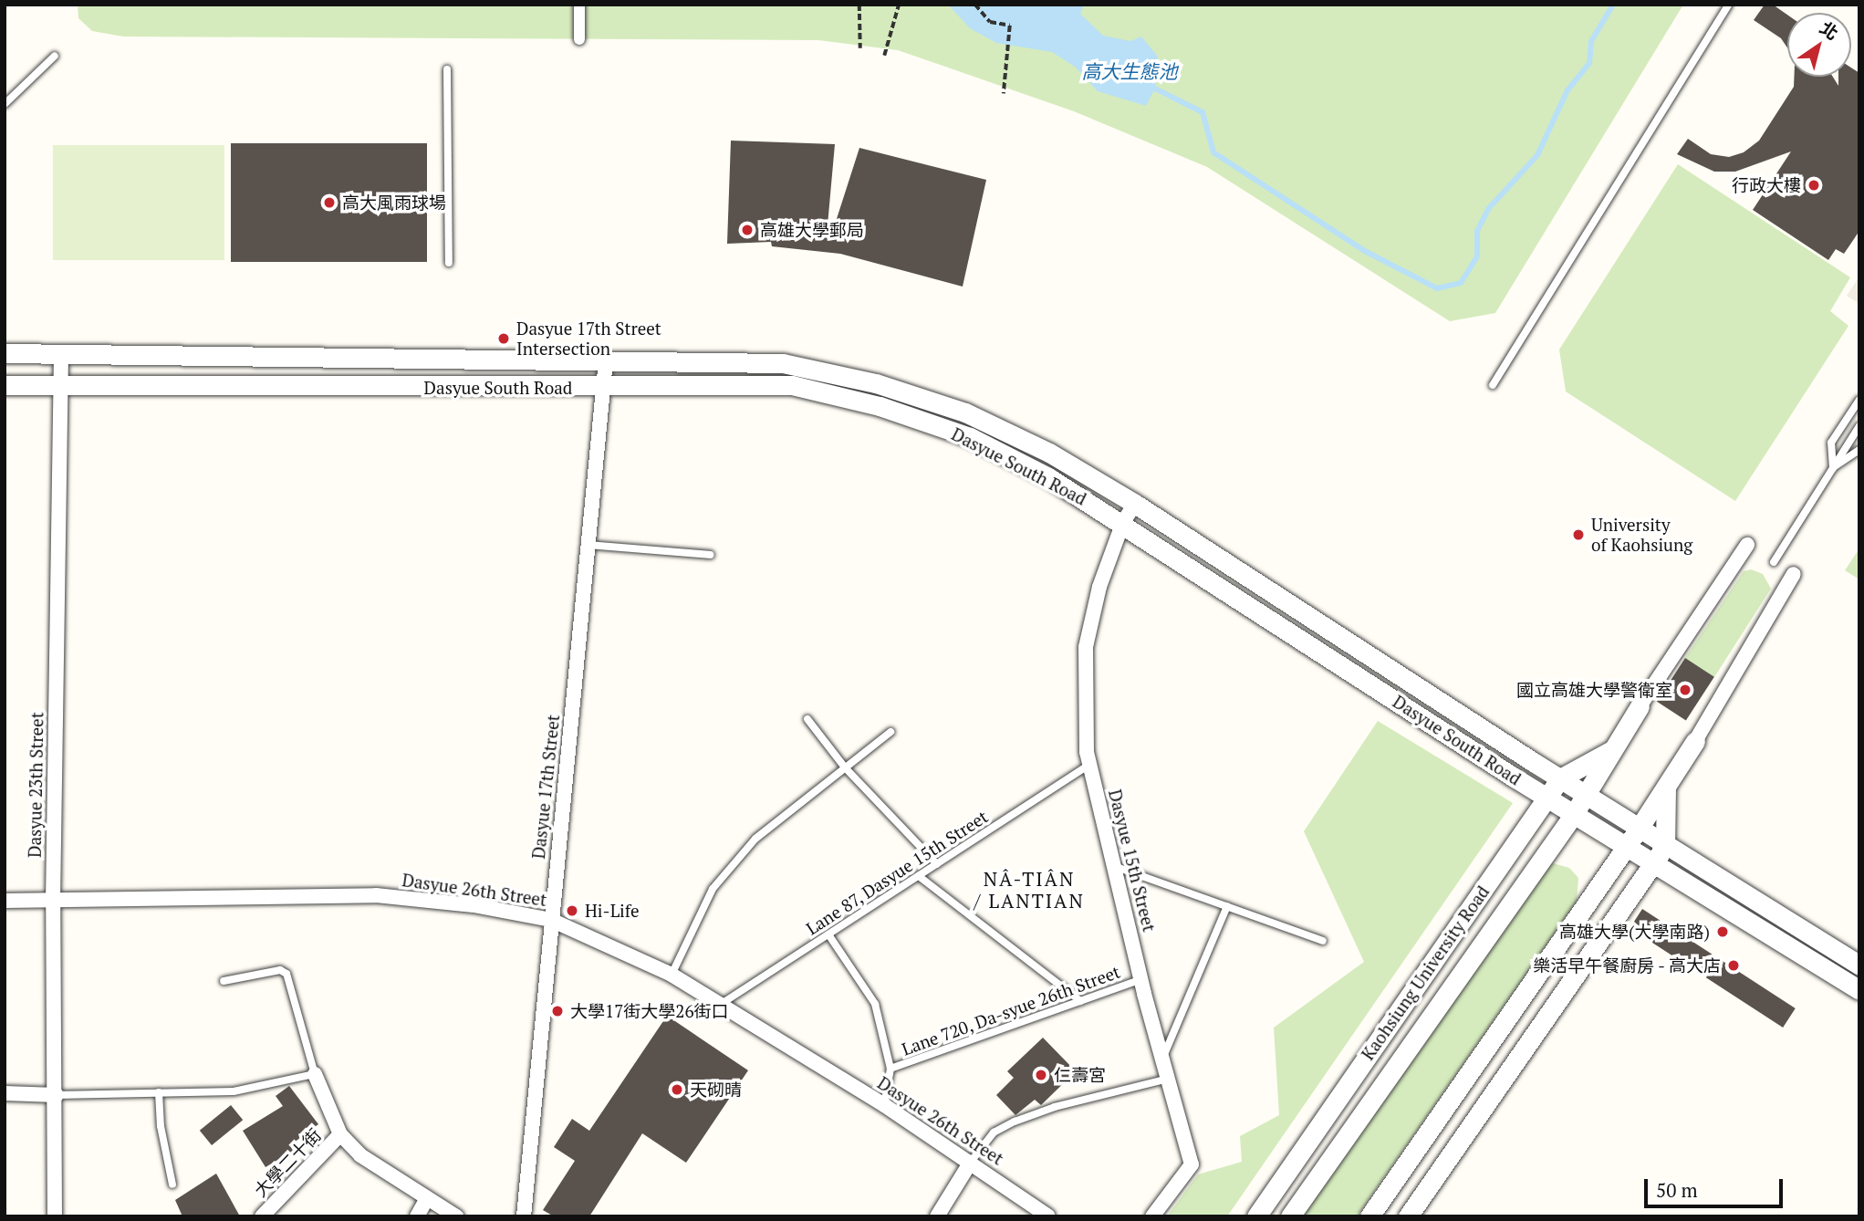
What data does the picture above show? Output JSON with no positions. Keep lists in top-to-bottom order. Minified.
{"streets":{"street":["Dasyue South Road","Dasyue 23th Street","Dasyue 17th Street","Dasyue 15th Street","Dasyue 26th Street","Kaohsiung University Road","大學二十街"],"lane":["Lane 87, Dasyue 15th Street","Lane 720, Da-syue 26th Street"]},"crossings":[["Dasyue South Road","Dasyue 23th Street"],["Dasyue South Road","Dasyue 17th Street"],["Dasyue South Road","Dasyue 15th Street"],["Dasyue South Road","Kaohsiung University Road"],["Dasyue 23th Street","Dasyue 26th Street"],["Dasyue 17th Street","Dasyue 26th Street"],["Dasyue 15th Street","Lane 87, Dasyue 15th Street"],["Dasyue 15th Street","Lane 720, Da-syue 26th Street"],["Lane 87, Dasyue 15th Street","Dasyue 26th Street"]],"districts":["NÂ-TIÂN / LANTIAN"],"water":["高大生態池"],"places":["行政大樓","高大風雨球場","高雄大學郵局","Dasyue 17th Street Intersection","University of Kaohsiung","國立高雄大學警衛室","Hi-Life","高雄大學(大學南路)","樂活早午餐廚房 - 高大店","大學17街大學26街口","仁壽宮","天砌晴"],"scale_bar":"50 m","north":"top right"}
